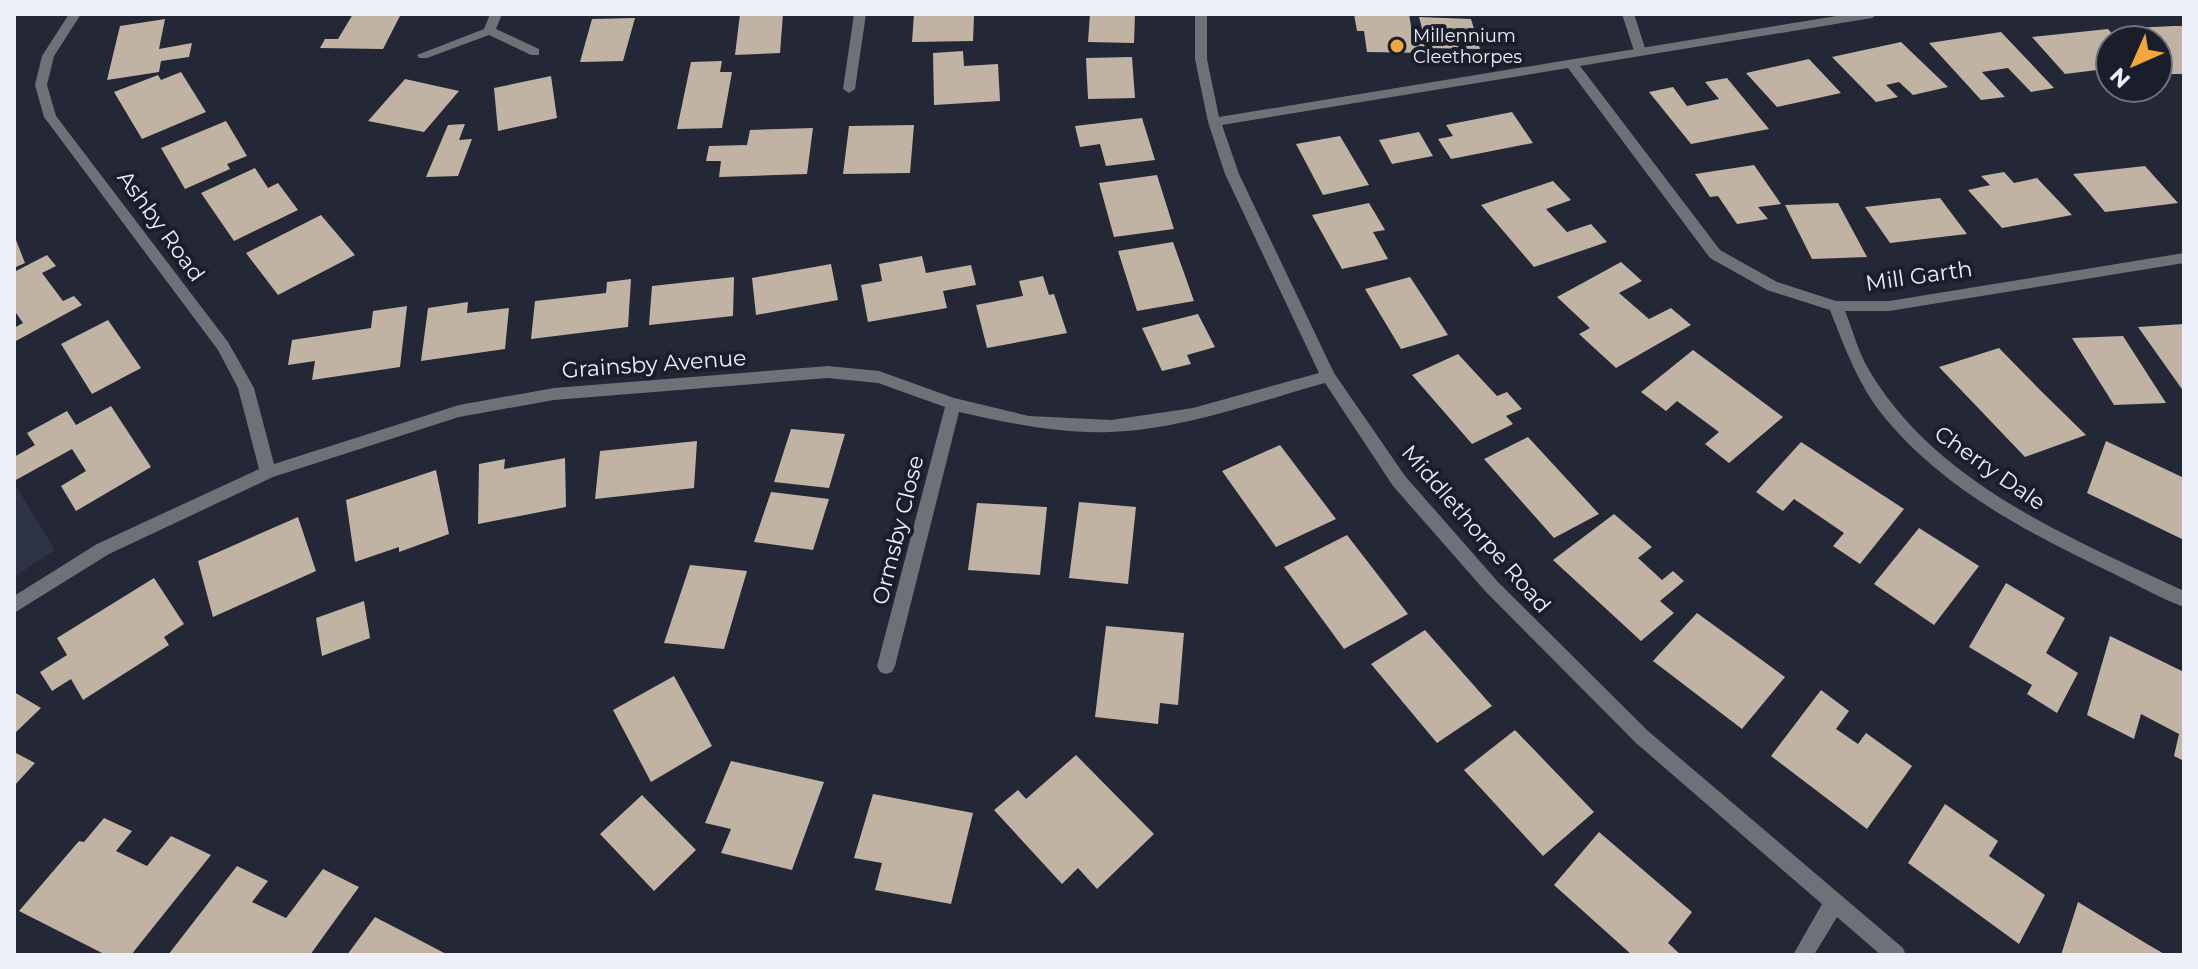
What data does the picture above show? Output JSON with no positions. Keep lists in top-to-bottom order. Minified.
{"streets":{"street":["Ashby Road","Mill Garth","Grainsby Avenue","Cherry Dale","Middlethorpe Road","Ormsby Close"]},"crossings":[["Ashby Road","Grainsby Avenue"],["Mill Garth","Cherry Dale"],["Grainsby Avenue","Middlethorpe Road"],["Grainsby Avenue","Ormsby Close"]],"places":["Millennium Cleethorpes"],"north":"bottom left"}
